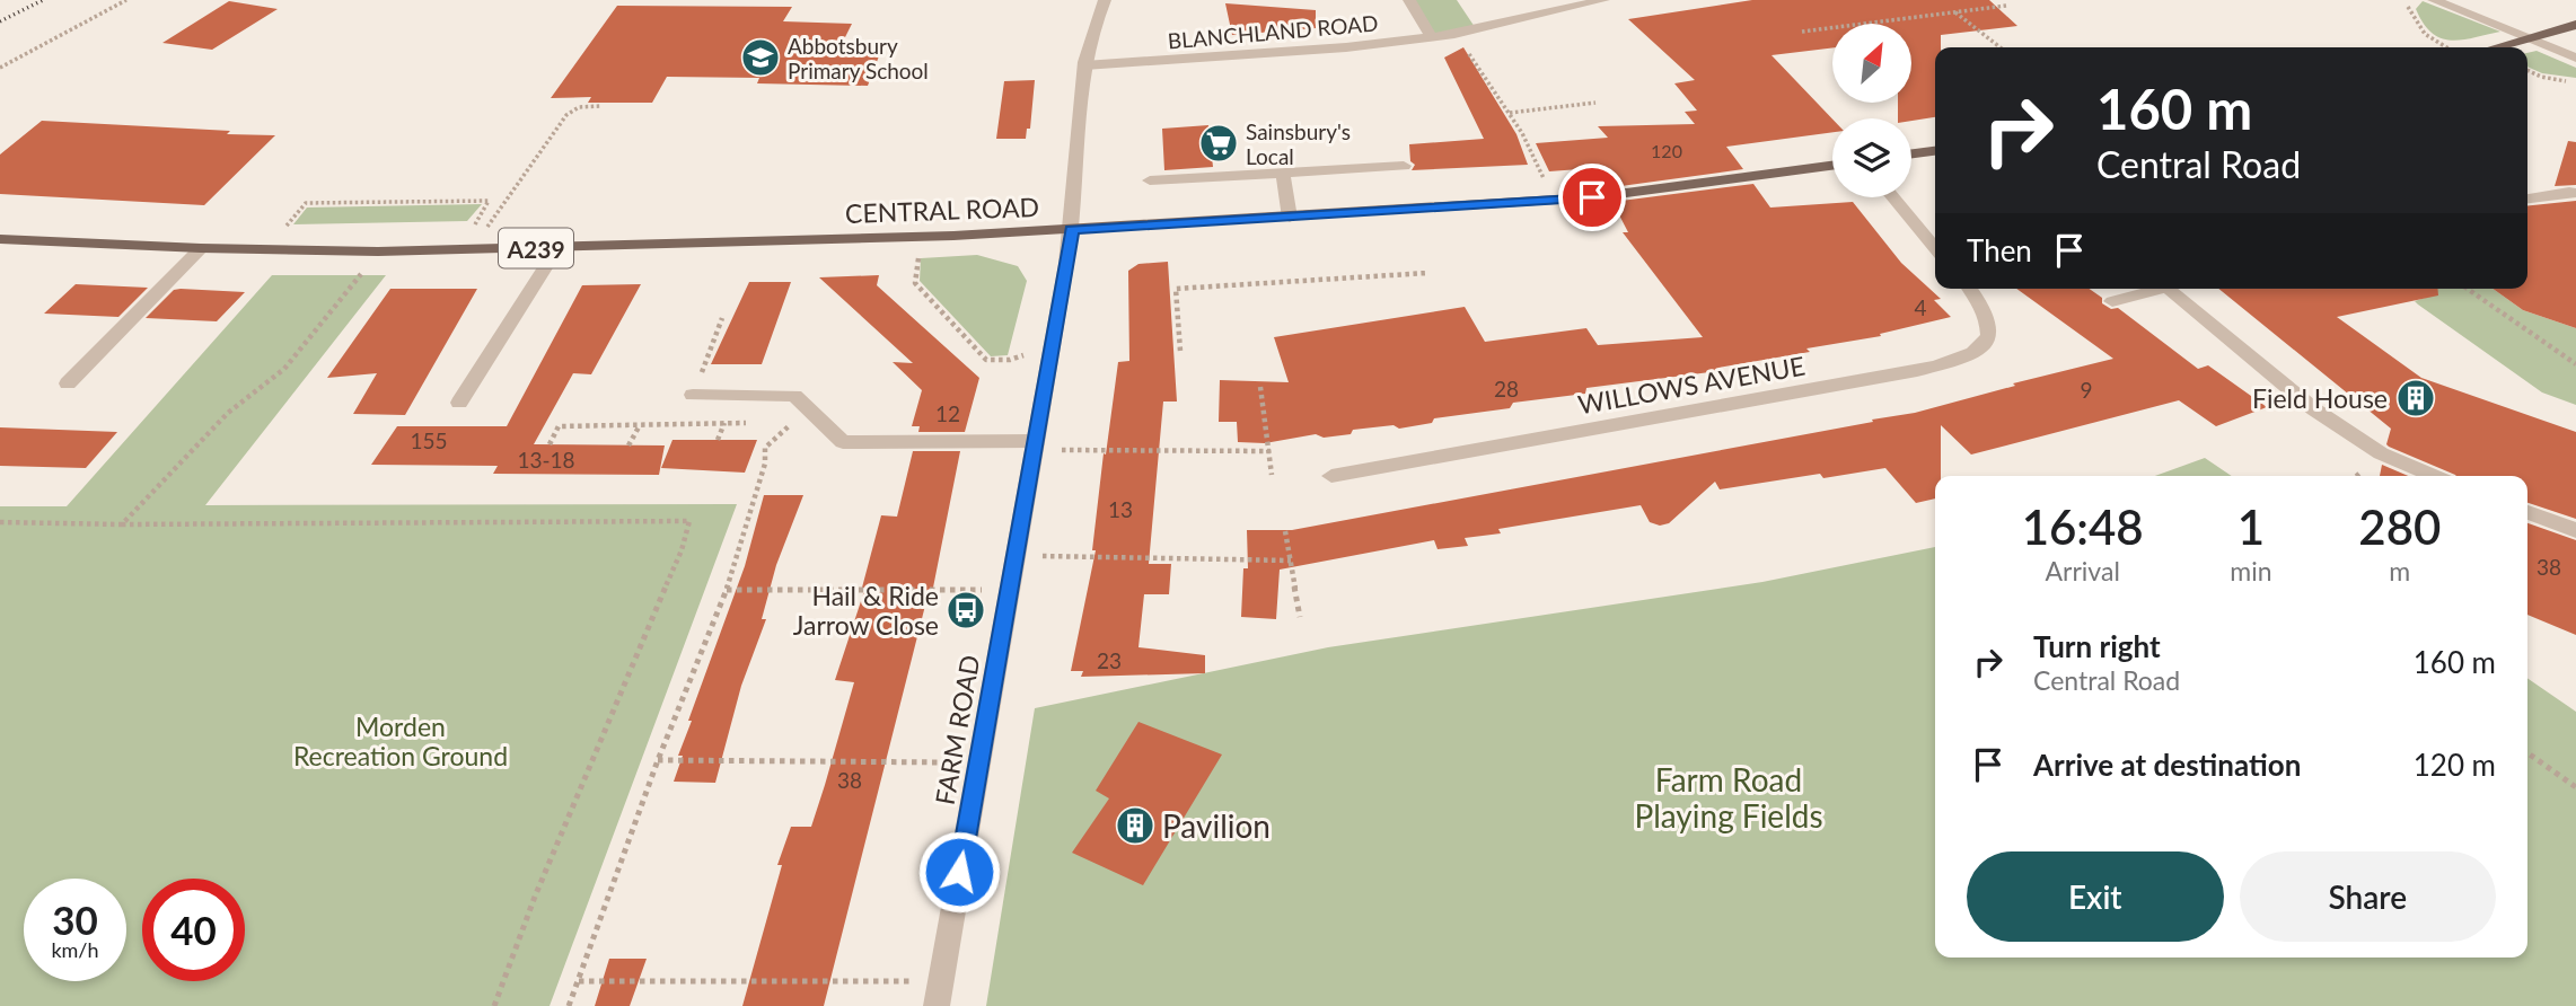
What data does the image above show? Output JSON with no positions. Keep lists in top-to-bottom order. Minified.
{"streets":{"main road":["CENTRAL ROAD","A239"],"street":["BLANCHLAND ROAD","WILLOWS AVENUE","FARM ROAD"]},"crossings":[["BLANCHLAND ROAD","FARM ROAD"],["CENTRAL ROAD","FARM ROAD"]],"parks":["Morden Recreation Ground","Farm Road Playing Fields"],"places":{"school or university":["Abbotsbury Primary School"],"supermarket":["Sainsbury's Local"],"building":["Field House","Pavilion"],"bus stop":["Hail & Ride Jarrow Close"]},"house_numbers":["120","4","28","9","12","155","13-18","13","38","23","38"],"north":"top right","page":{"turn":["160 m","Central Road"],"then":"Then","eta":["16:48","Arrival","1","min","280","m"],"list":[{"name":"Turn right","note":"Central Road","value":"160 m"},{"name":"Arrive at destination","value":"120 m"}],"buttons":["Exit","Share"],"speed":"30 km/h","limit":"40"}}
